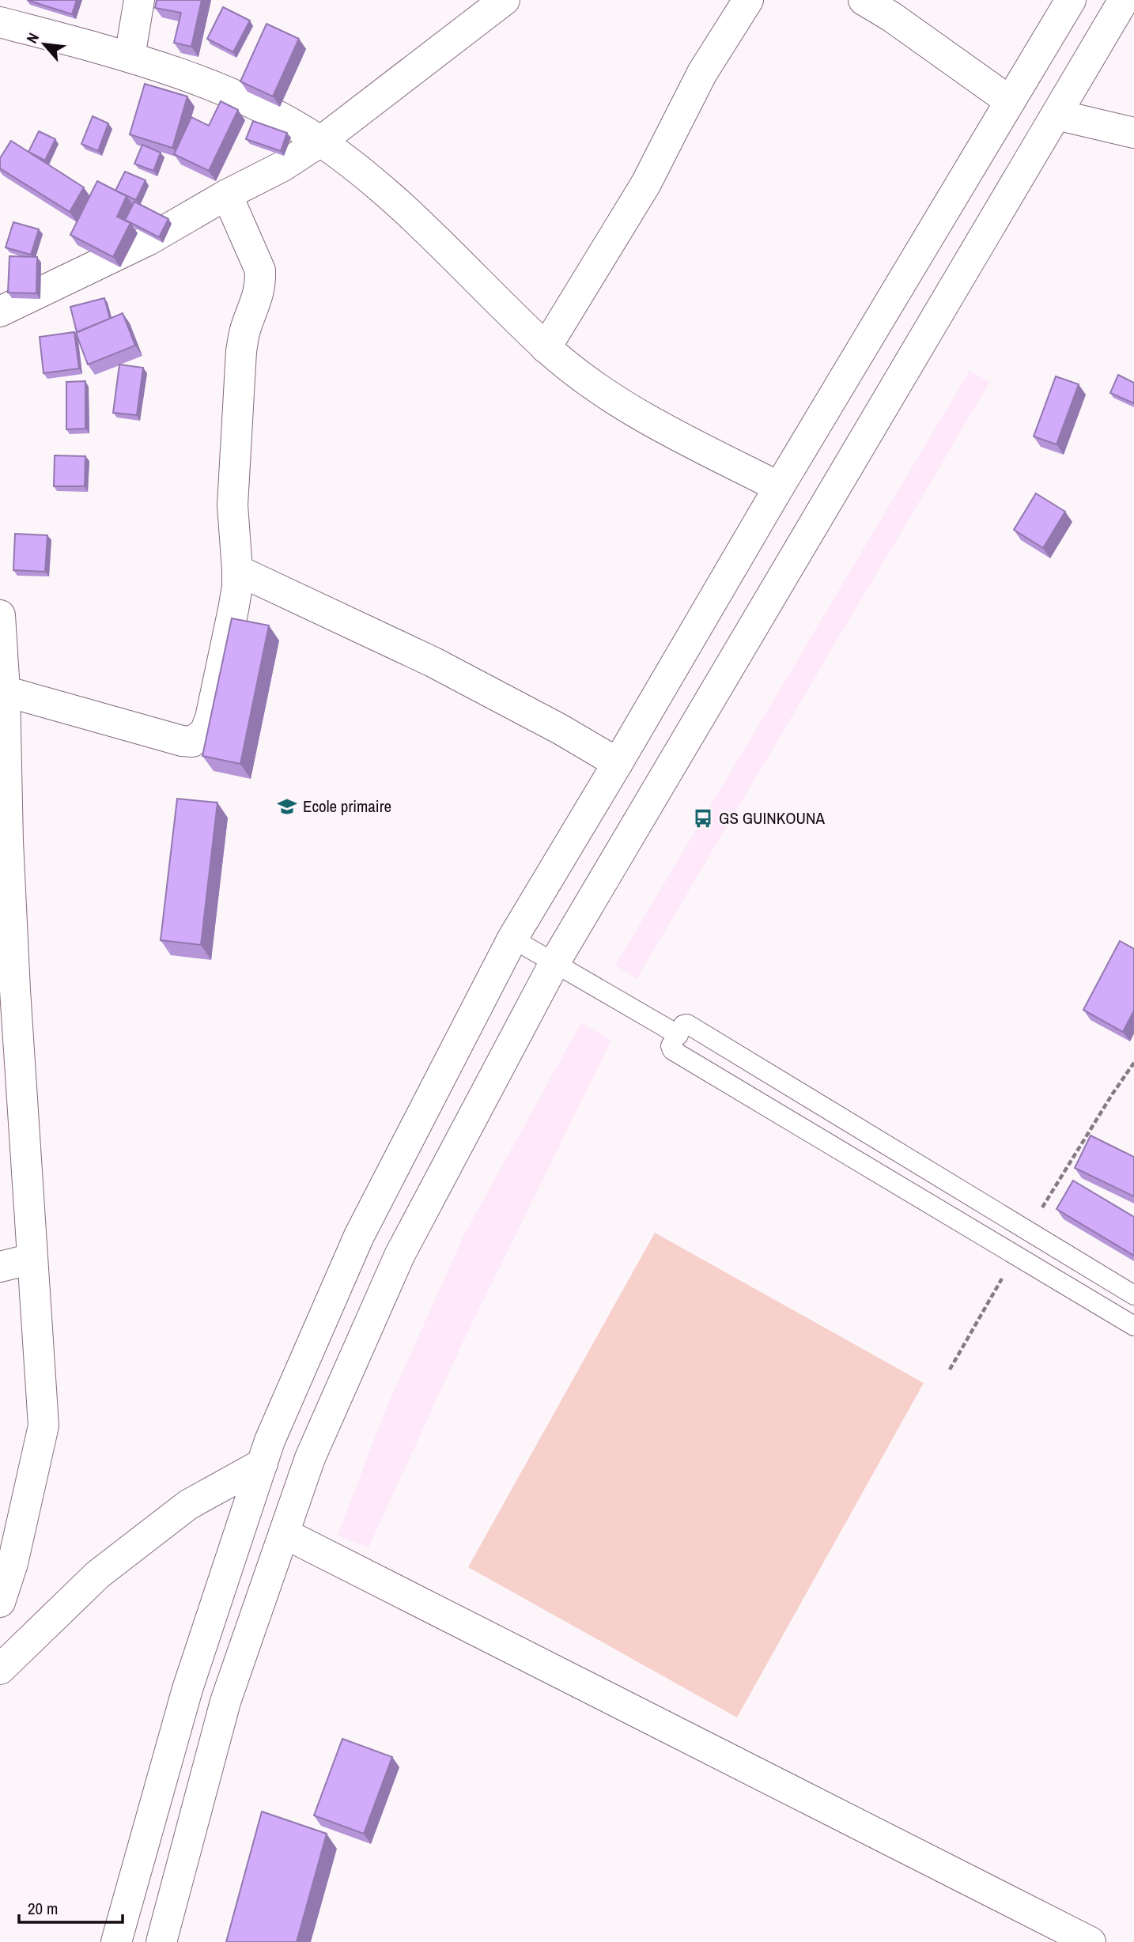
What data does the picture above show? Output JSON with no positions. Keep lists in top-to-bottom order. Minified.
{"places":{"school or university":["Ecole primaire"],"bus stop":["GS GUINKOUNA"]},"scale_bar":"20 m","north":"top left"}
